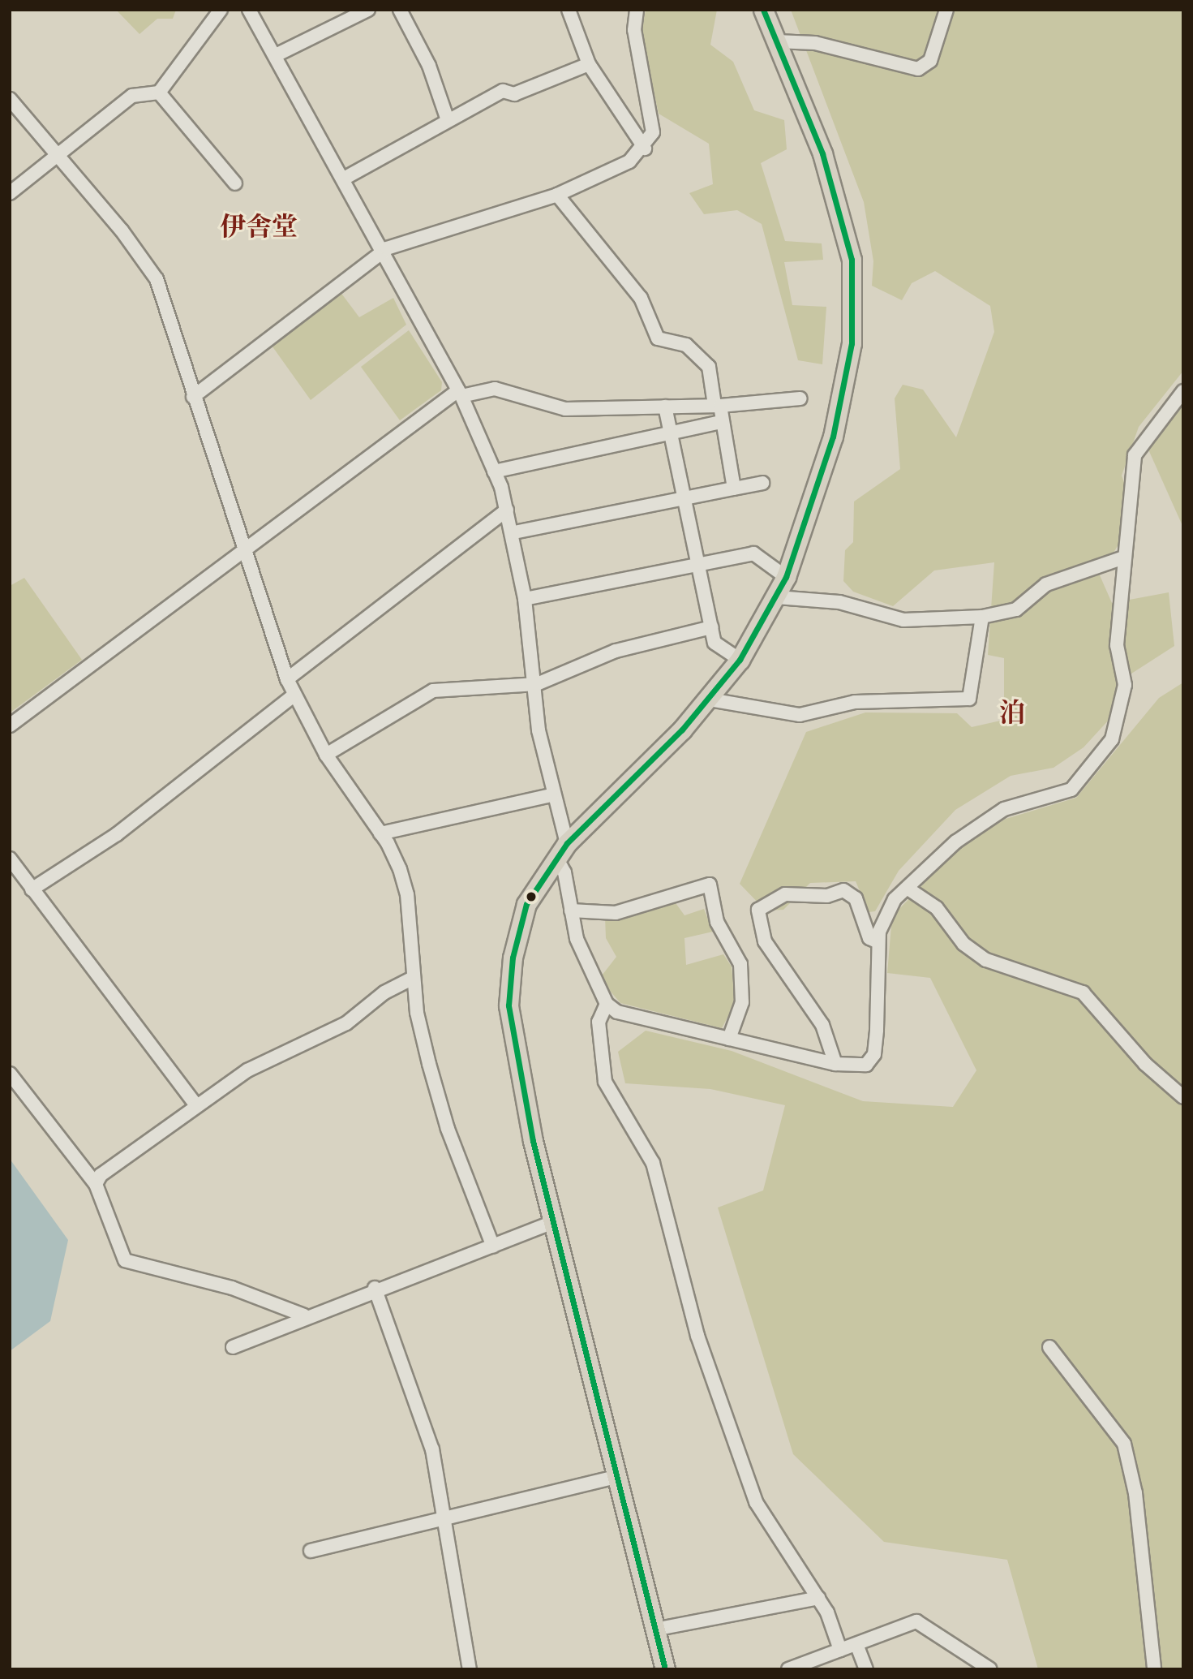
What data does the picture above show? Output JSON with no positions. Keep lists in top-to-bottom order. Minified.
{"districts":["伊舎堂","泊"]}
